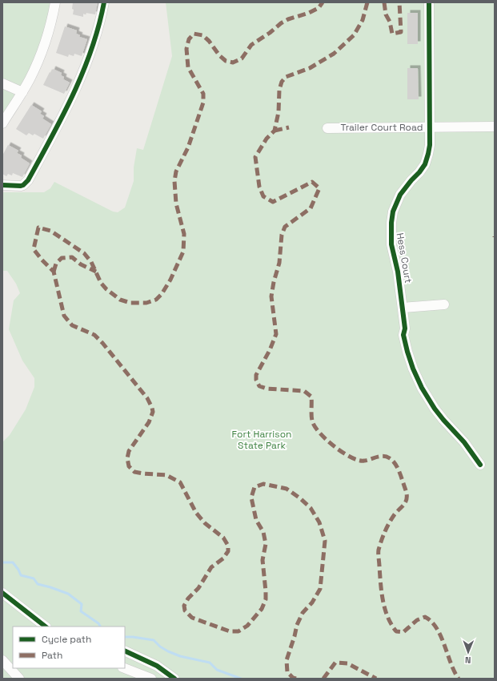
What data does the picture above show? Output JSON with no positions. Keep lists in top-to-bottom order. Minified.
{"streets":{"street":["Trailer Court Road","Hess Court"]},"crossings":[["Trailer Court Road","Hess Court"]],"parks":["Fort Harrison State Park"],"legend":["Cycle path","Path"],"north":"bottom"}
